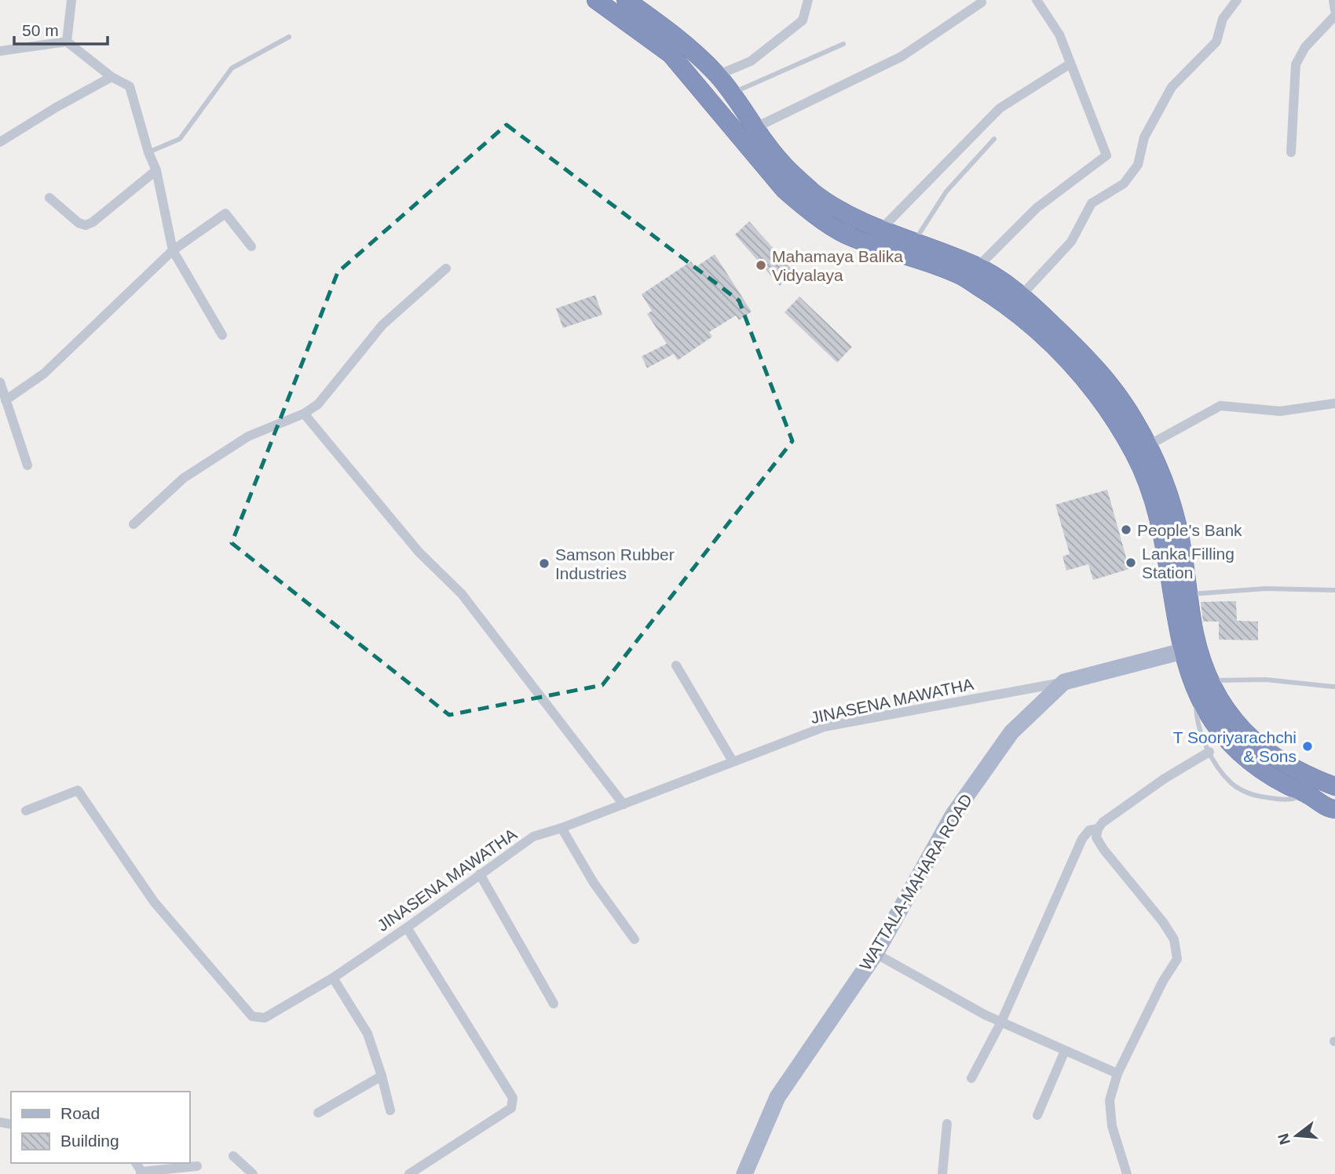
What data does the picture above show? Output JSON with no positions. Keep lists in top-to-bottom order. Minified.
{"streets":{"main road":["WATTALA-MAHARA ROAD"],"street":["JINASENA MAWATHA"]},"crossings":[["JINASENA MAWATHA","WATTALA-MAHARA ROAD"]],"places":["Mahamaya Balika Vidyalaya","People's Bank","Lanka Filling Station","Samson Rubber Industries","T Sooriyarachchi & Sons"],"legend":["Road","Building"],"scale_bar":"50 m","north":"left"}
